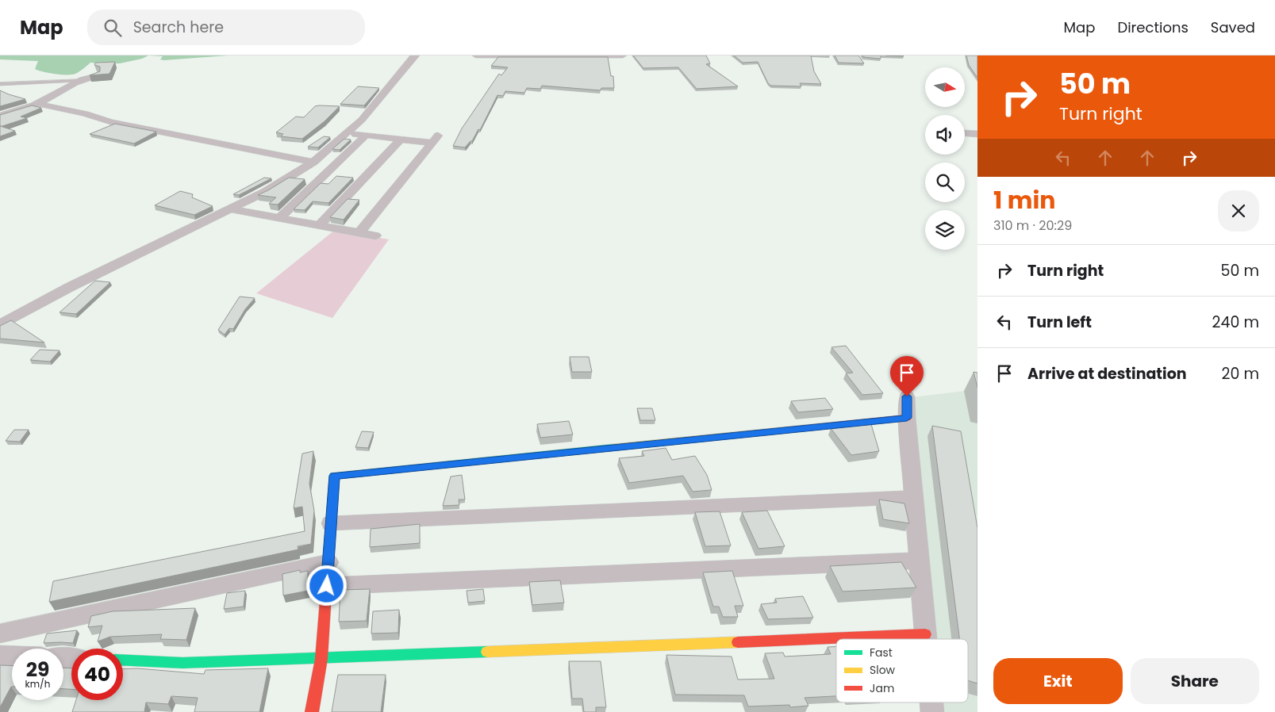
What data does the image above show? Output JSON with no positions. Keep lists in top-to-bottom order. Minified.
{"legend":["Fast","Slow","Jam"],"north":"right","page":{"header":"Map","search":"Search here","nav":["Map","Directions","Saved"],"turn":["50 m","Turn right"],"heading":["1 min","310 m · 20:29"],"list":[{"name":"Turn right","value":"50 m"},{"name":"Turn left","value":"240 m"},{"name":"Arrive at destination","value":"20 m"}],"speed":"29 km/h","limit":"40","buttons":["Exit","Share"]}}
